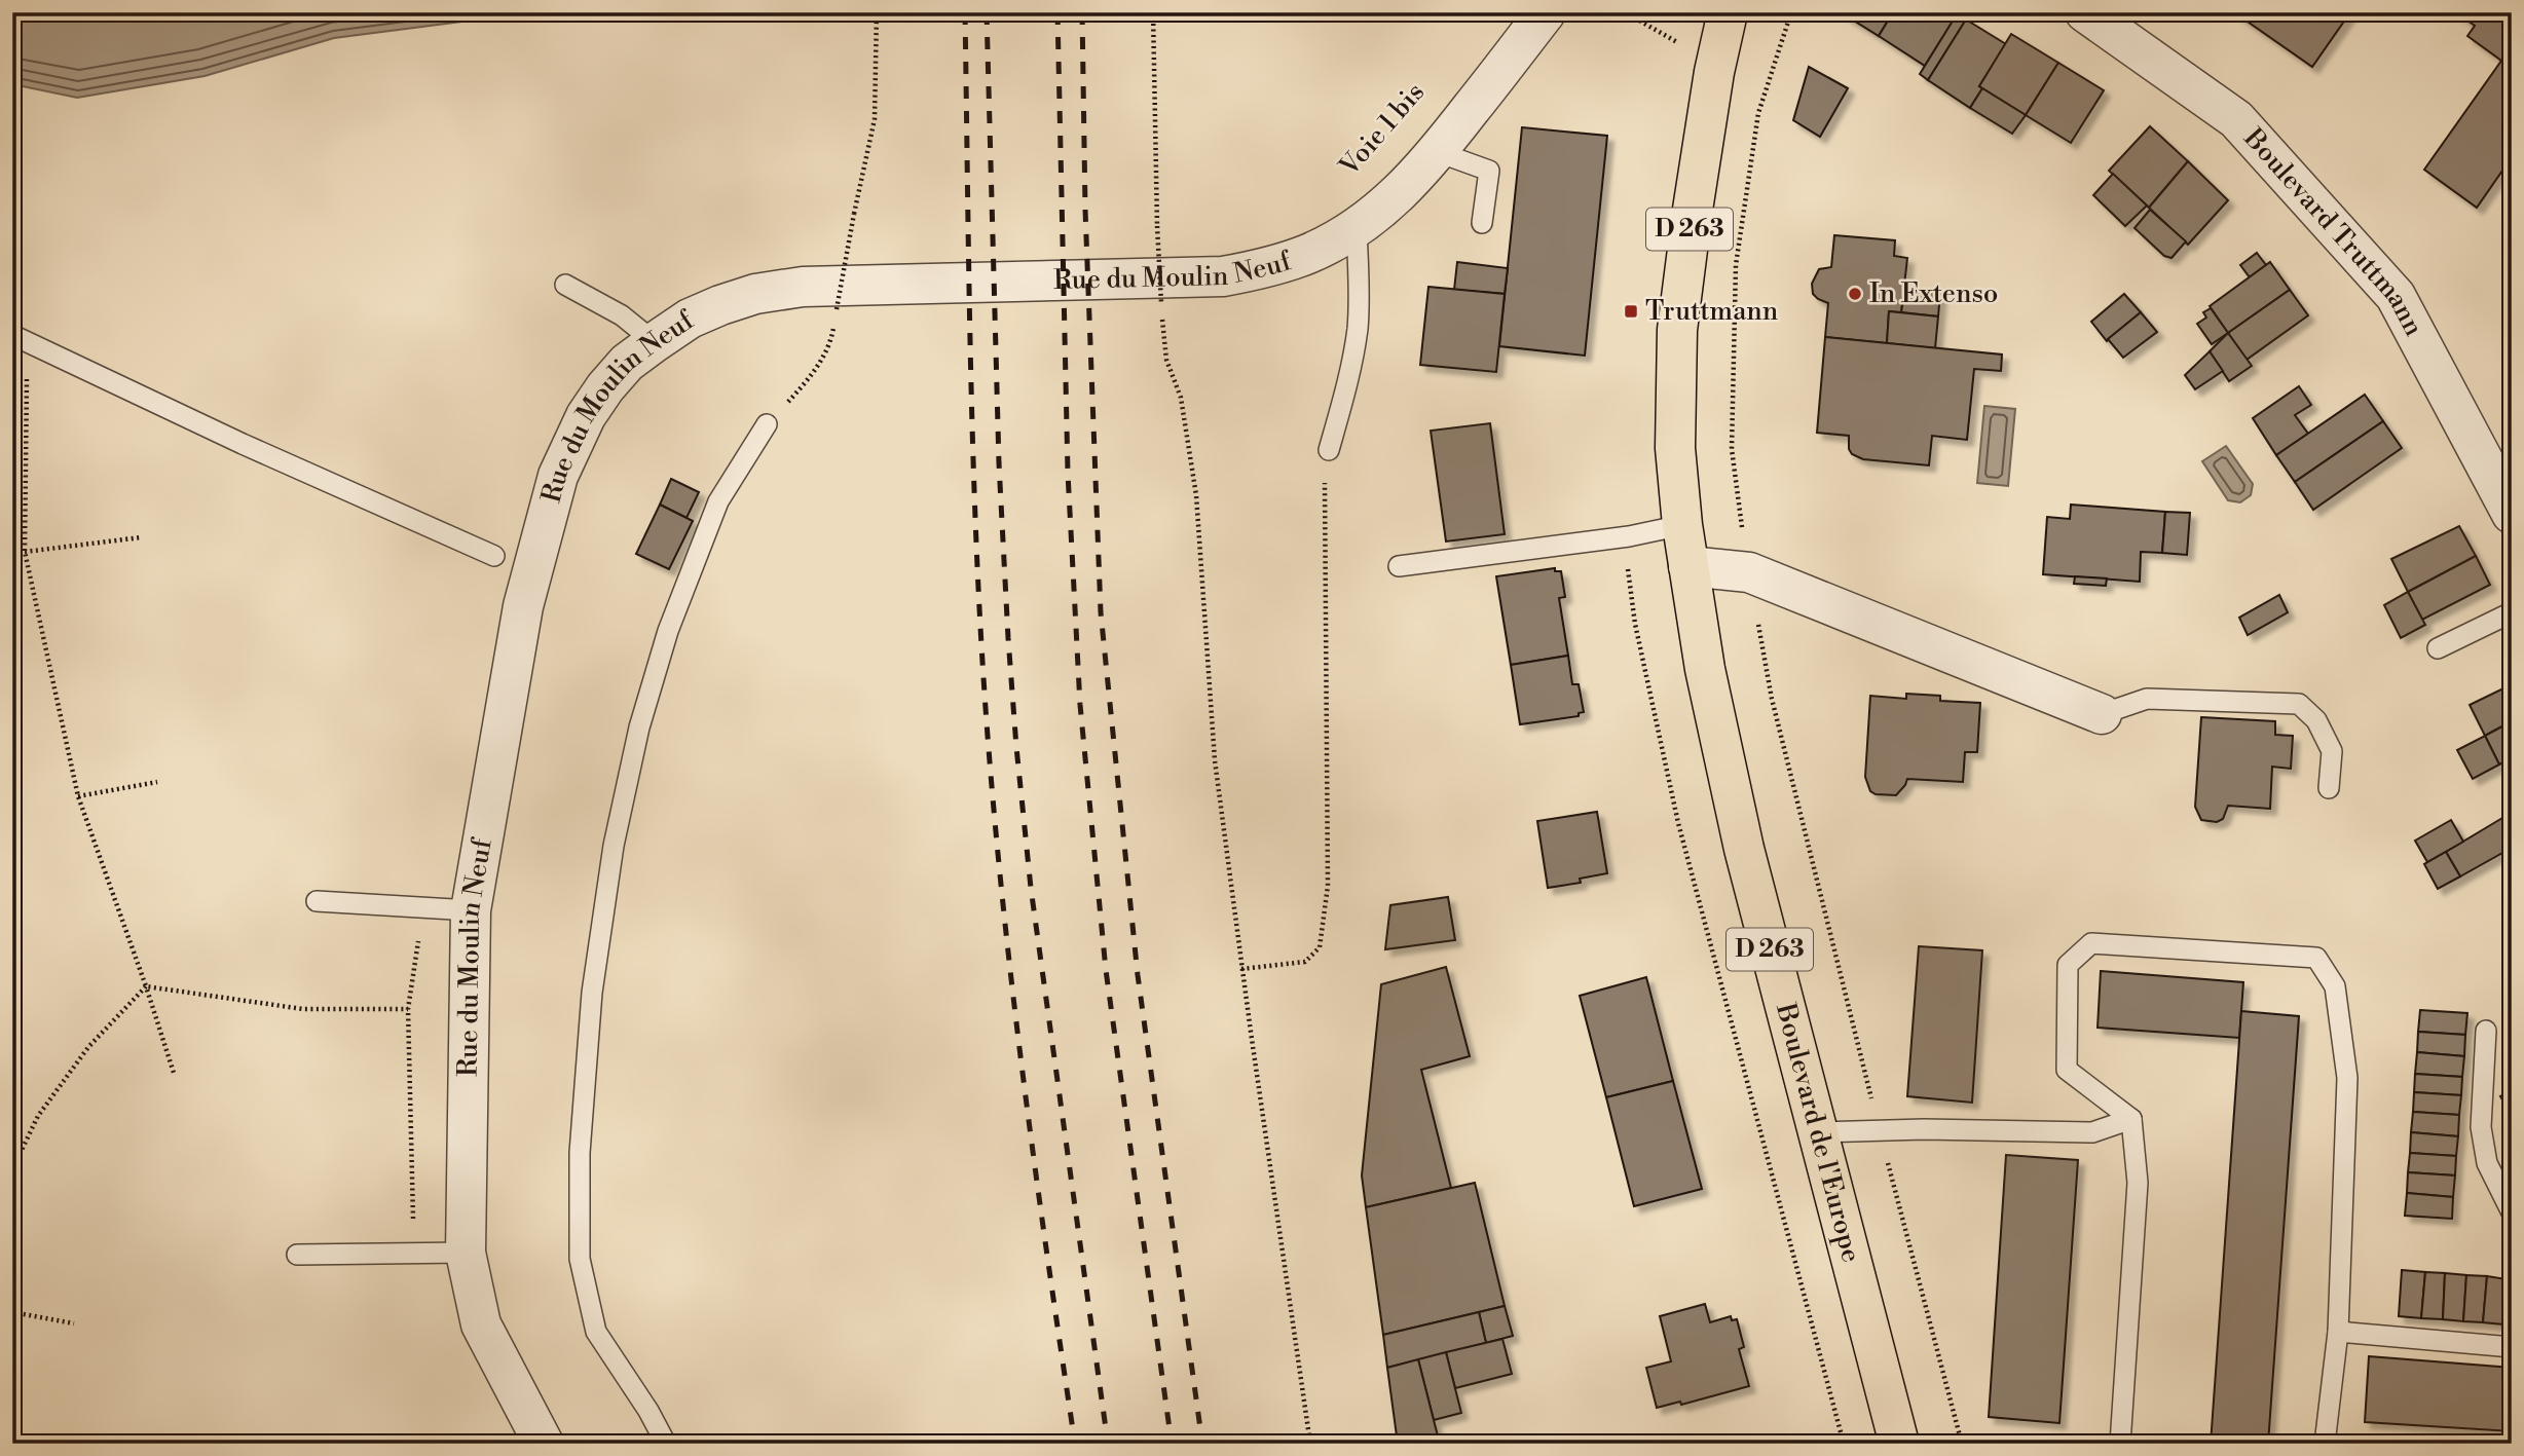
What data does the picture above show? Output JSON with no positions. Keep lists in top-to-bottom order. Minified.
{"streets":{"main road":["D 263","Boulevard de l'Europe"],"street":["Boulevard Truttmann","Rue du Moulin Neuf"]},"places":{"other":["In Extenso"],"transit":["Truttmann"]}}
